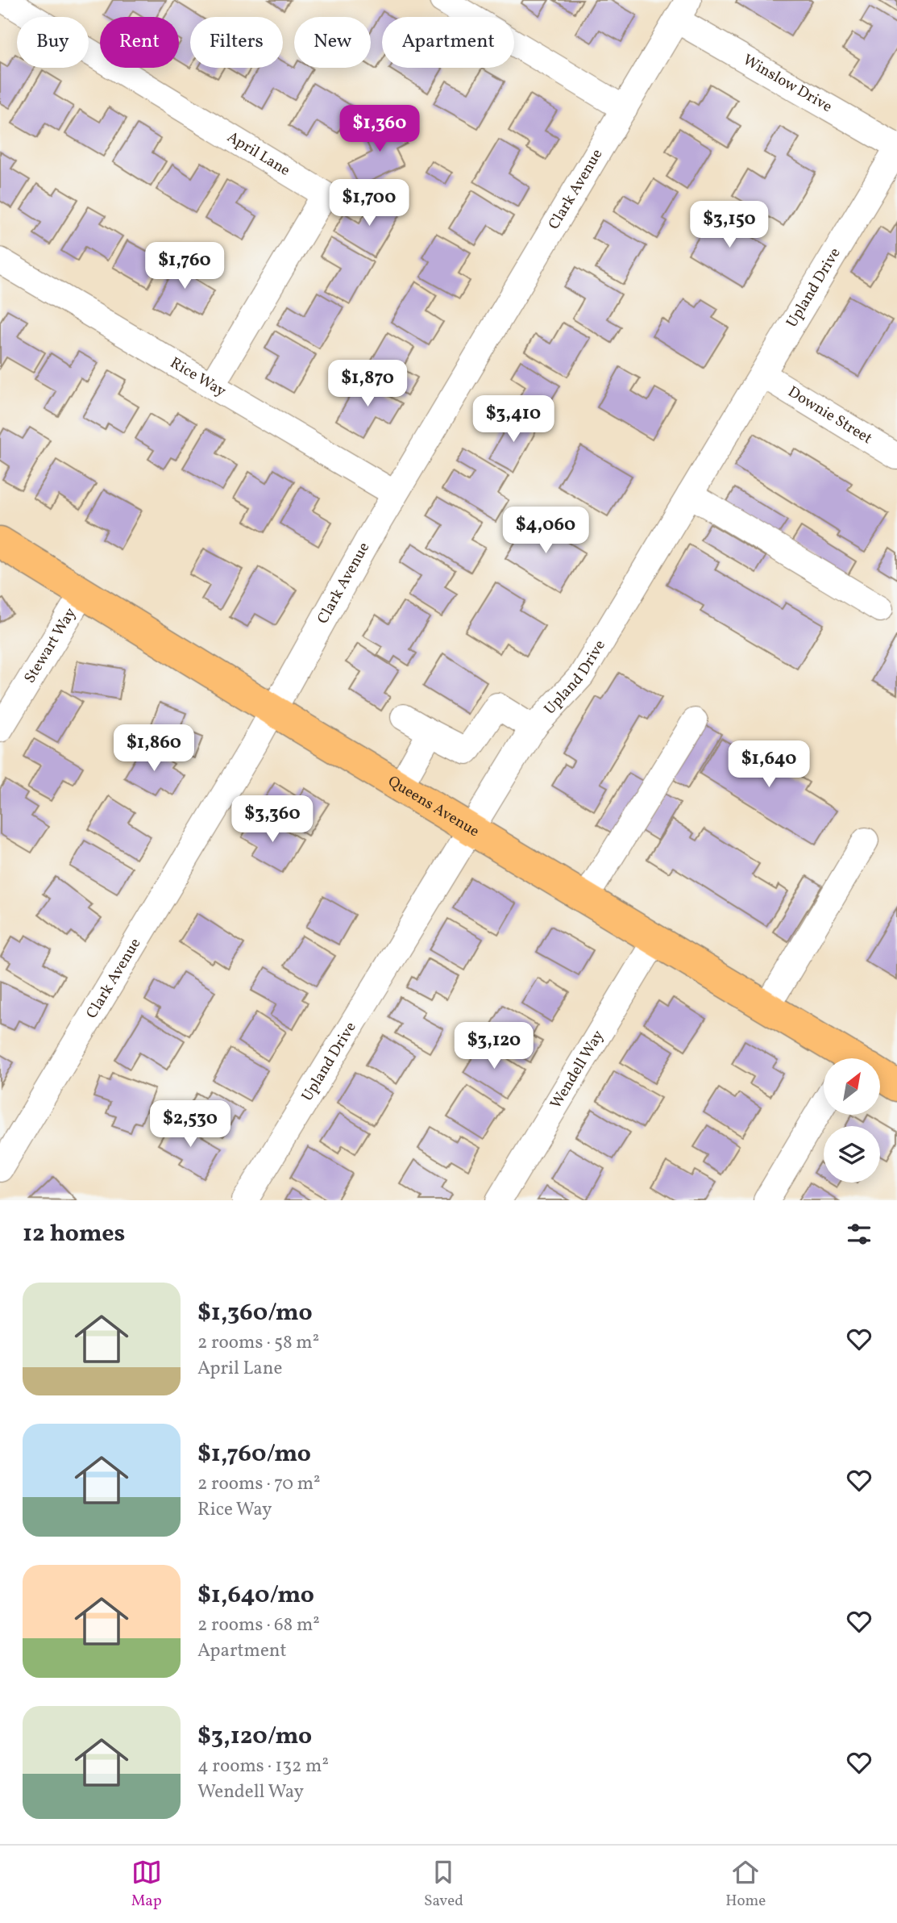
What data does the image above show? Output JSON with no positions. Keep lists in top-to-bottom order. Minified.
{"streets":{"main road":["Queens Avenue"],"street":["Winslow Drive","April Lane","Clark Avenue","Upland Drive","Rice Way","Downie Street","Stewart Way","Wendell Way"]},"crossings":[["Winslow Drive","Clark Avenue"],["Winslow Drive","Upland Drive"],["April Lane","Rice Way"],["Clark Avenue","Rice Way"],["Clark Avenue","Queens Avenue"],["Upland Drive","Downie Street"],["Upland Drive","Queens Avenue"],["Stewart Way","Queens Avenue"],["Queens Avenue","Wendell Way"]],"north":"top right","page":{"chip":["Buy","Rent","Filters","New","Apartment"],"price":["$1,360","$1,700","$3,150","$1,760","$1,870","$3,410","$4,060","$1,860","$1,640","$3,360","$3,120","$2,530"],"heading":"12 homes","list":[{"name":"$1,360/mo","note":"2 rooms · 58 m² · April Lane"},{"name":"$1,760/mo","note":"2 rooms · 70 m² · Rice Way"},{"name":"$1,640/mo","note":"2 rooms · 68 m² · Apartment"},{"name":"$3,120/mo","note":"4 rooms · 132 m² · Wendell Way"}],"tabs":["Map","Saved","Home"]}}
